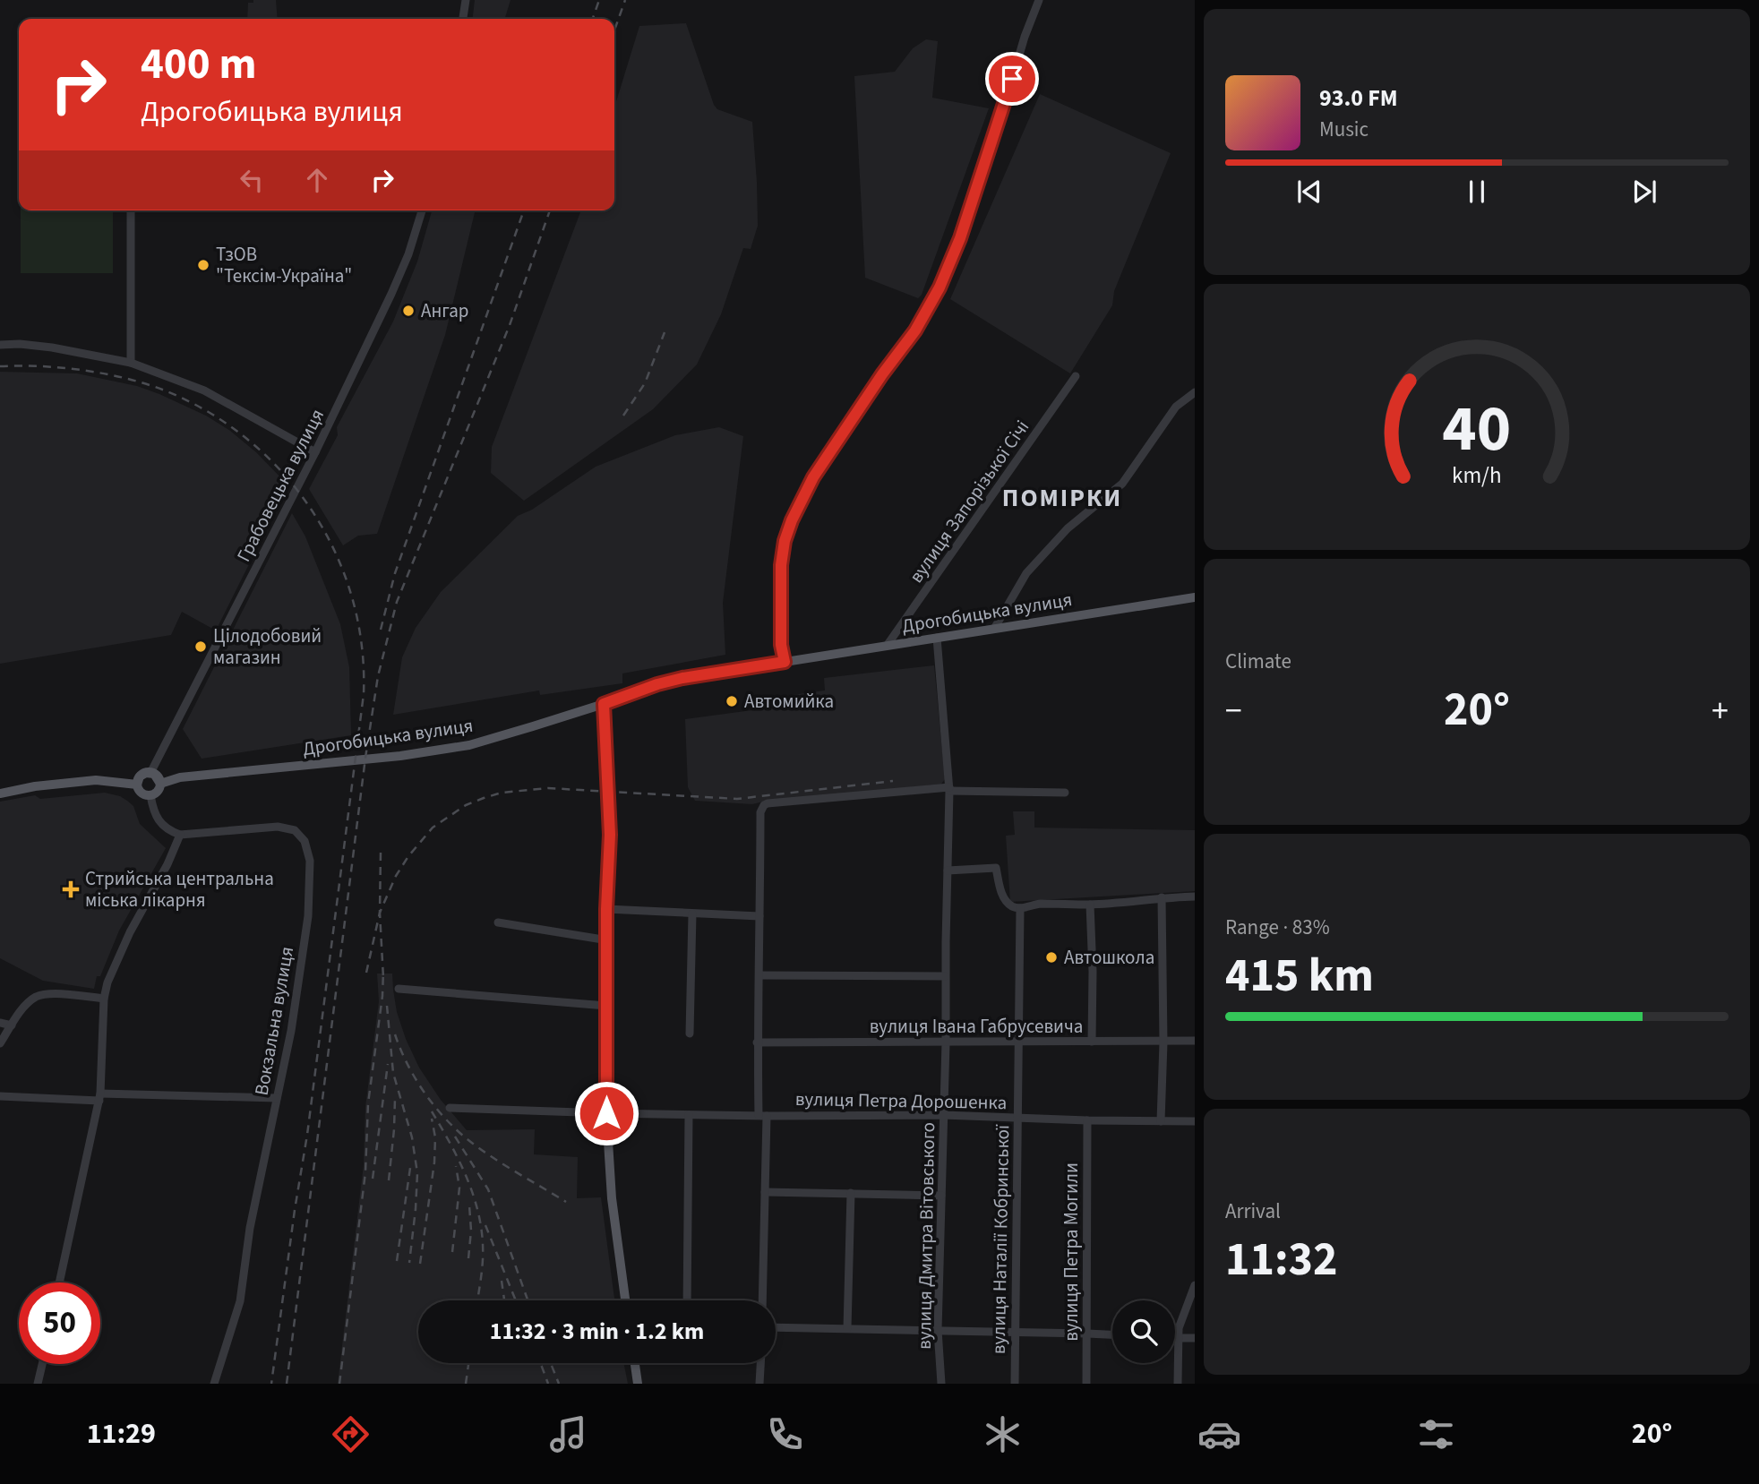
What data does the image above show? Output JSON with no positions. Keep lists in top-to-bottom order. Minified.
{"streets":{"main road":["Дрогобицька вулиця"],"street":["Грабовецька вулиця","вулиця Запорізької Січі","Вокзальна вулиця","вулиця Івана Габрусевича","вулиця Петра Дорошенка","вулиця Дмитра Вітовського","вулиця Наталії Кобринської","вулиця Петра Могили"]},"crossings":[["Грабовецька вулиця","Дрогобицька вулиця"],["вулиця Запорізької Січі","Дрогобицька вулиця"],["Дрогобицька вулиця","вулиця Дмитра Вітовського"],["вулиця Івана Габрусевича","вулиця Дмитра Вітовського"],["вулиця Івана Габрусевича","вулиця Наталії Кобринської"],["вулиця Петра Дорошенка","вулиця Дмитра Вітовського"],["вулиця Петра Дорошенка","вулиця Наталії Кобринської"],["вулиця Петра Дорошенка","вулиця Петра Могили"]],"districts":["ПОМІРКИ"],"places":{"other":["ТзОВ \"Тексім-Україна\"","Ангар","Цілодобовий магазин","Автомийка","Автошкола"],"health":["Стрийська центральна міська лікарня"]},"page":{"turn":["400 m","Дрогобицька вулиця"],"song":["93.0 FM","Music"],"tile":["Climate",["Range · 83%","415 km"],["Arrival","11:32"]],"heat":["−","20°","+"],"limit":"50","trip":"11:32 · 3 min · 1.2 km","tabs":["11:29","20°"],"gauge":["40","km/h"]}}
